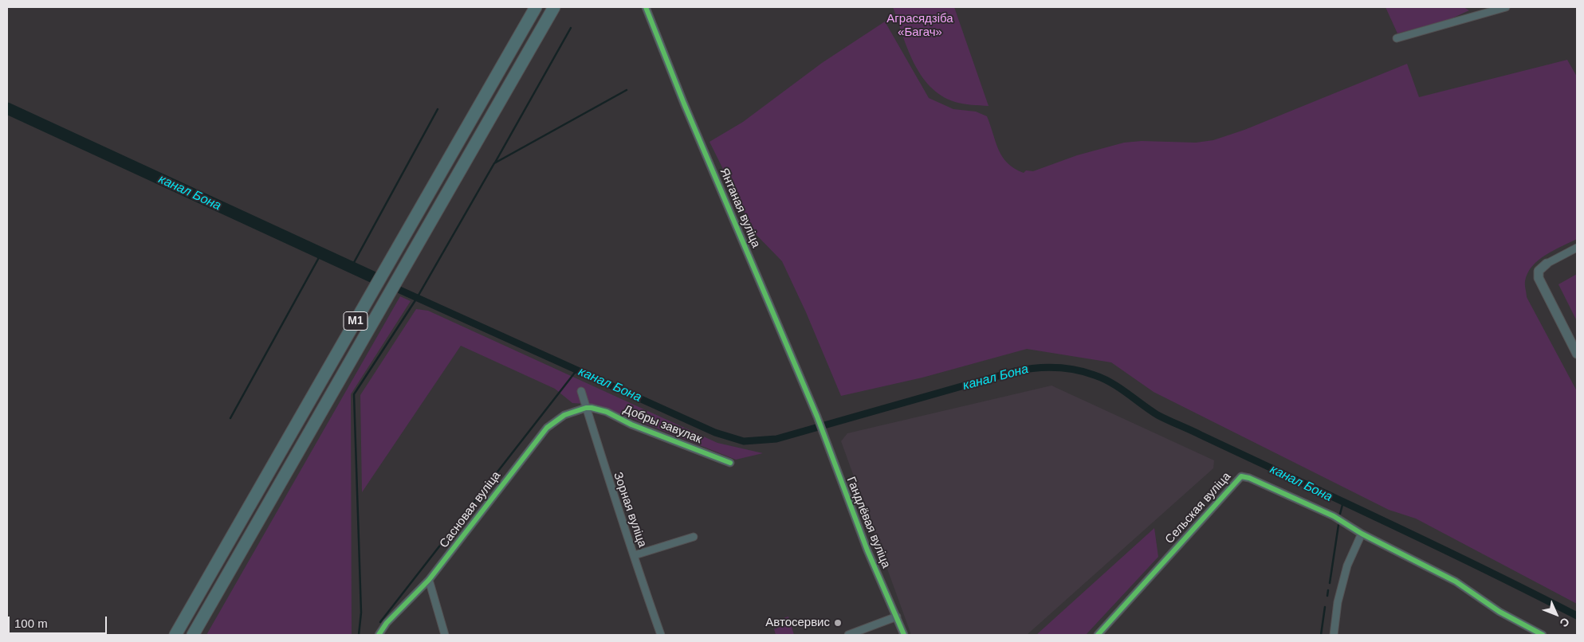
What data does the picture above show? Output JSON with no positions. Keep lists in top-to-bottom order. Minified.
{"streets":{"highway":["М1"],"street":["Янтаная вуліца","Добры завулак","Сельская вуліца","Сасновая вуліца","Зорная вуліца","Гандлёвая вуліца"]},"crossings":[["Янтаная вуліца","Гандлёвая вуліца"],["Добры завулак","Сасновая вуліца"],["Добры завулак","Зорная вуліца"],["Сасновая вуліца","Зорная вуліца"]],"water":["канал Бона"],"parks":["Аграсядзіба «Багач»"],"places":["Автосервис"],"scale_bar":"100 m","north":"bottom right"}
